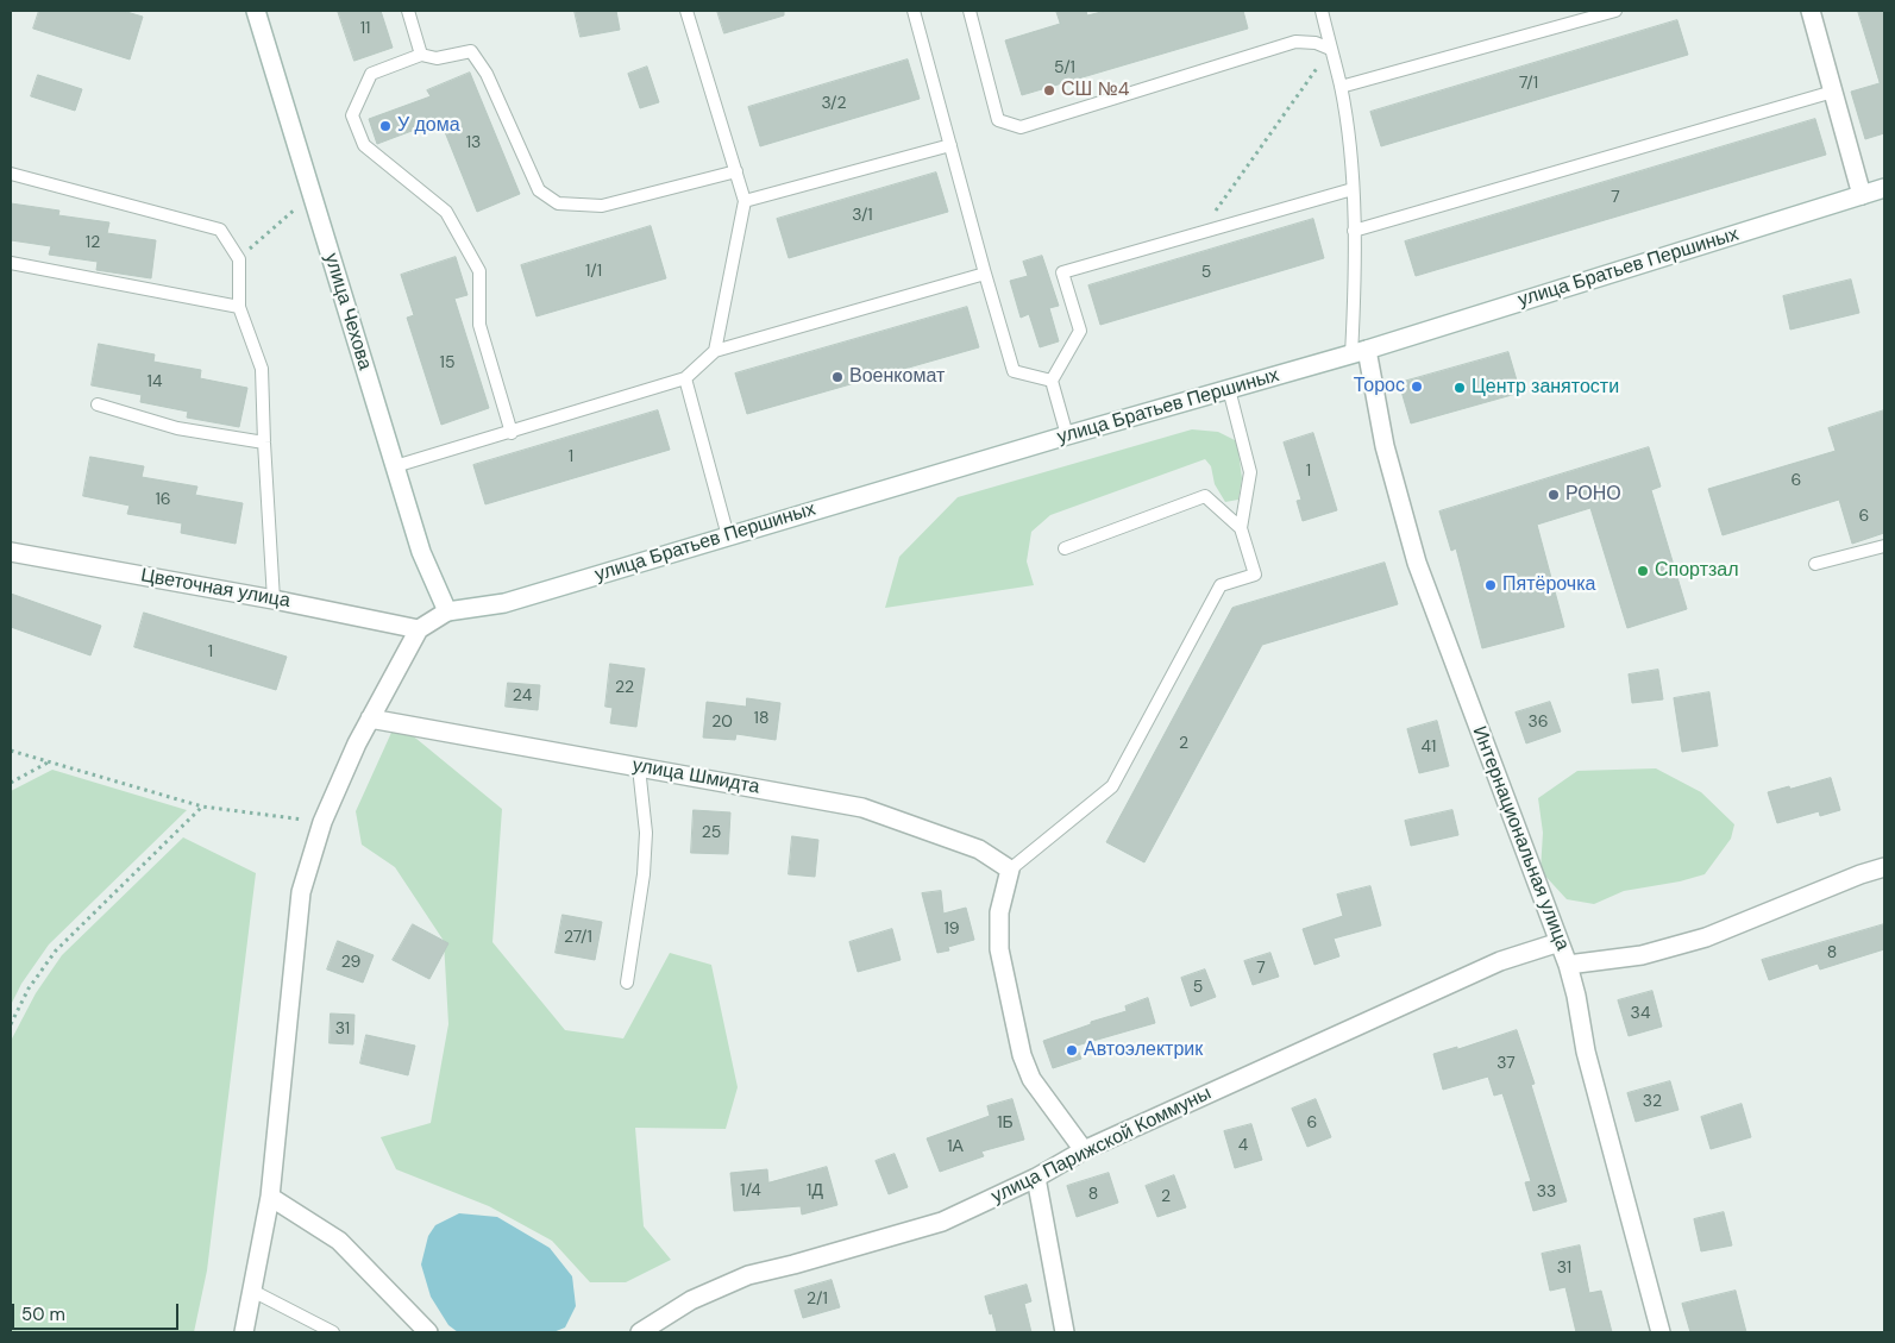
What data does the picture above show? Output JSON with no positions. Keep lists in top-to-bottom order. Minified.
{"streets":{"street":["улица Братьев Першиных","улица Чехова","Цветочная улица","улица Шмидта","Интернациональная улица","улица Парижской Коммуны"]},"crossings":[["улица Братьев Першиных","улица Чехова"],["улица Братьев Першиных","Интернациональная улица"],["Интернациональная улица","улица Парижской Коммуны"]],"places":["СШ №4","У дома","Военкомат","Торос","Центр занятости","РОНО","Спортзал","Пятёрочка","Автоэлектрик"],"house_numbers":["11","5/1","7/1","3/2","13","7","3/1","12","1/1","5","15","14","1","1","6","16","6","1","22","24","18","20","36","2","41","25","19","27/1","8","29","7","5","34","31","37","32","1Б","6","4","1А","1/4","1Д","33","8","2","31","2/1"],"scale_bar":"50 m"}
